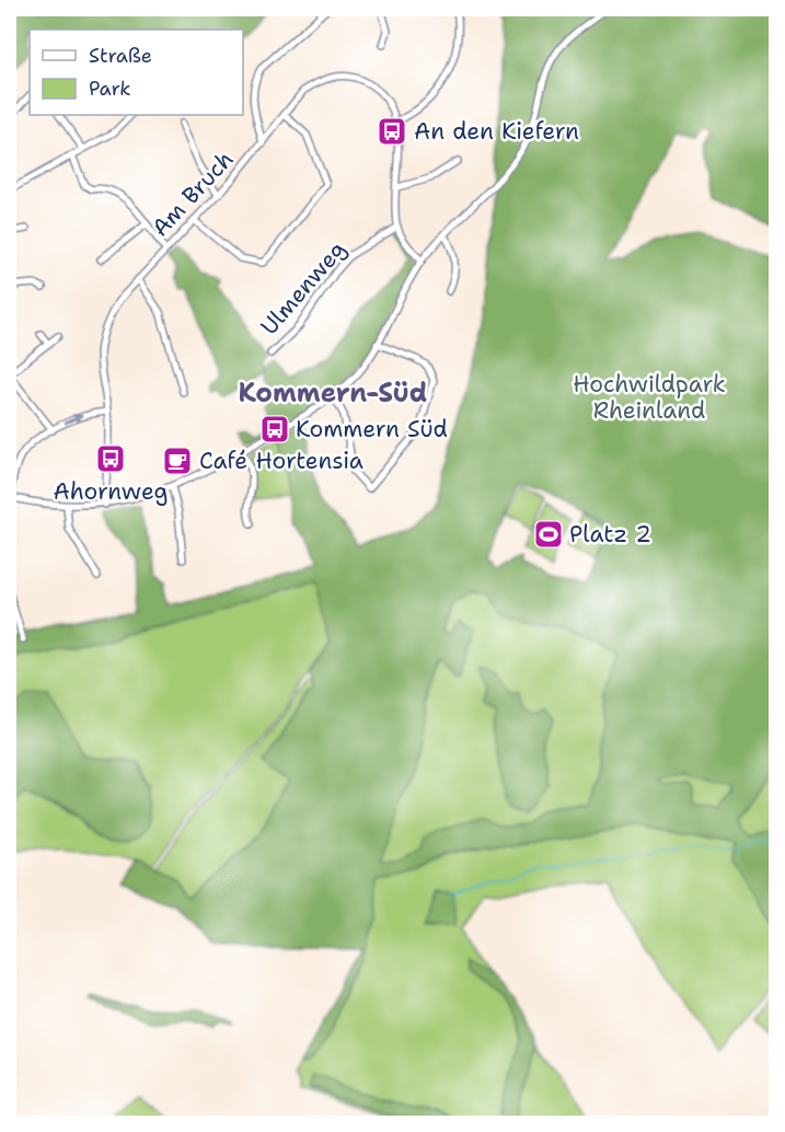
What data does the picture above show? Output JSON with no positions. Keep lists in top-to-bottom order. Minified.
{"streets":{"street":["Am Bruch","Ulmenweg"]},"crossings":[["Am Bruch","Ulmenweg"]],"districts":["Kommern-Süd"],"parks":["Hochwildpark Rheinland"],"places":{"bus stop":["An den Kiefern","Kommern Süd","Ahornweg"],"cafe":["Café Hortensia"],"sports":["Platz 2"]},"legend":["Straße","Park"]}
